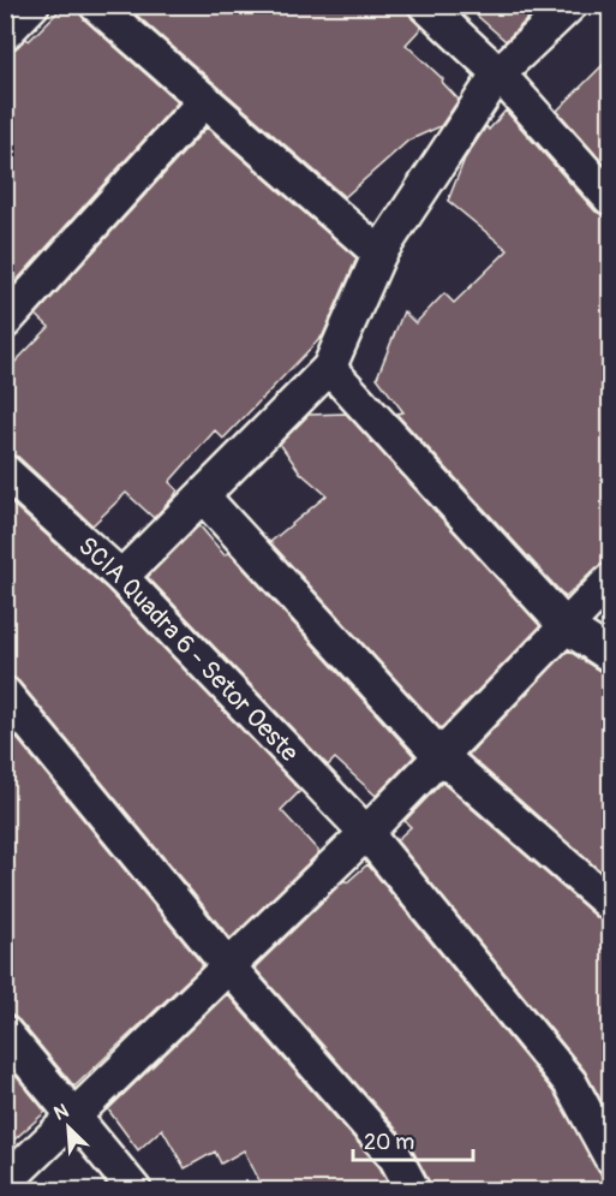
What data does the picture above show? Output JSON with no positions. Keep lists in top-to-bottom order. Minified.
{"streets":{"street":["SCIA Quadra 6 - Setor Oeste"]},"scale_bar":"20 m","north":"top left"}
